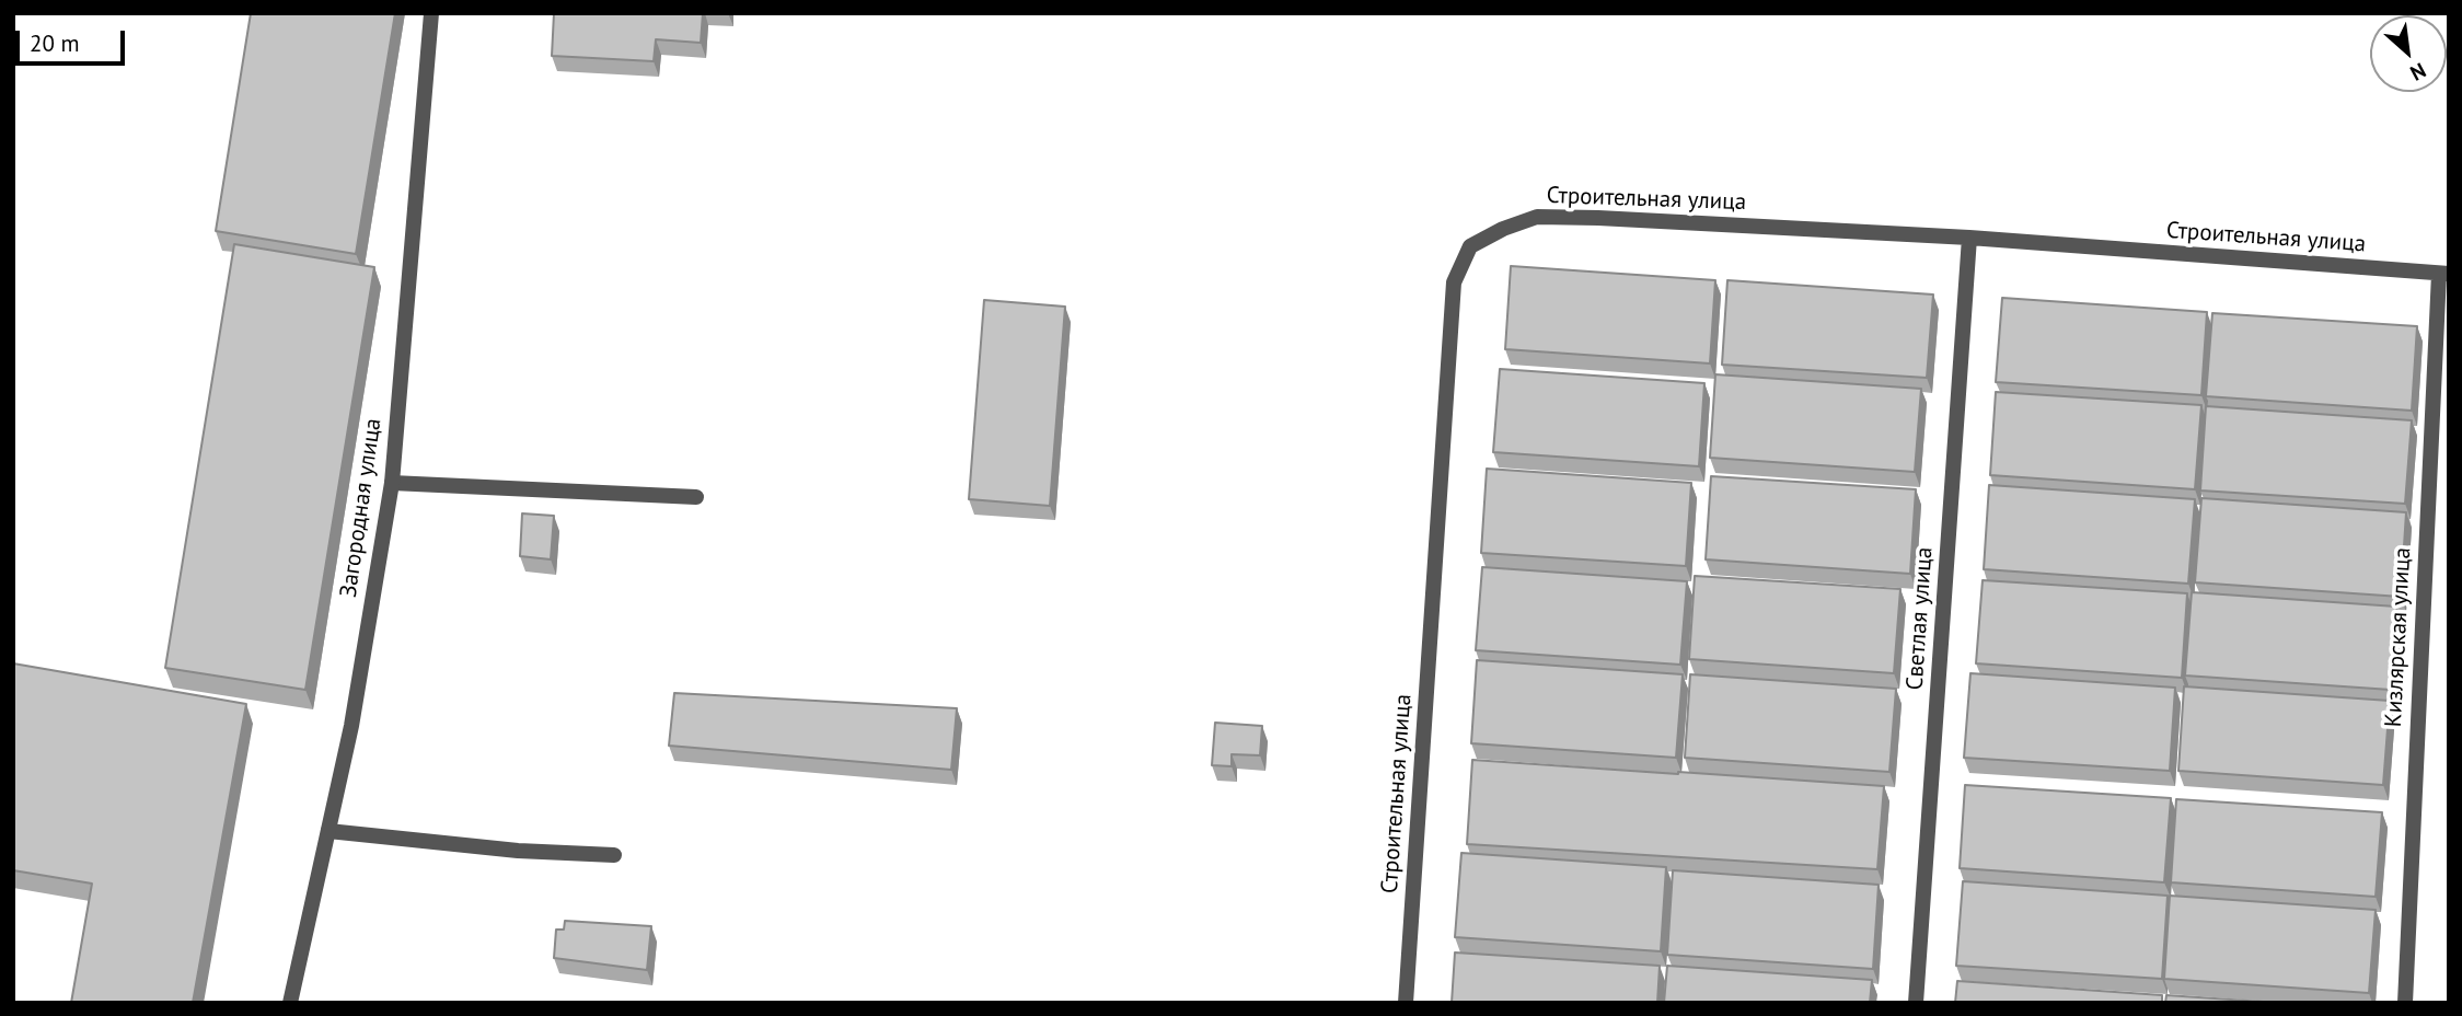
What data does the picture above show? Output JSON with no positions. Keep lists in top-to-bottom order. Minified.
{"streets":{"street":["Строительная улица","Загородная улица","Светлая улица","Кизлярская улица"]},"crossings":[["Строительная улица","Светлая улица"],["Строительная улица","Кизлярская улица"]],"scale_bar":"20 m","north":"bottom right"}
